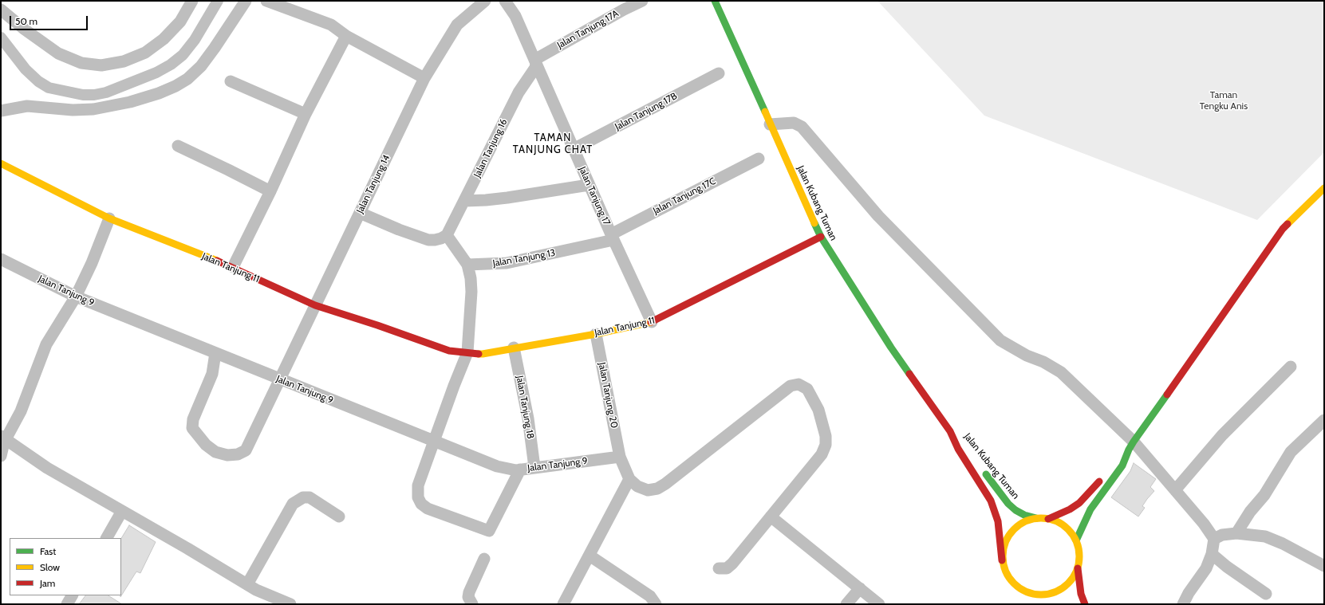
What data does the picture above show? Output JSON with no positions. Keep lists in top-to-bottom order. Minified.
{"streets":{"main road":["Jalan Kubang Tuman","Jalan Tanjung 11"],"street":["Jalan Tanjung 17A","Jalan Tanjung 17B","Jalan Tanjung 16","Jalan Tanjung 14","Jalan Tanjung 17","Jalan Tanjung 17C","Jalan Tanjung 13","Jalan Tanjung 9","Jalan Tanjung 20","Jalan Tanjung 18"]},"crossings":[["Jalan Tanjung 17A","Jalan Tanjung 16"],["Jalan Tanjung 17A","Jalan Tanjung 17"],["Jalan Tanjung 17B","Jalan Tanjung 17"],["Jalan Tanjung 16","Jalan Tanjung 17"],["Jalan Tanjung 14","Jalan Tanjung 11"],["Jalan Tanjung 14","Jalan Tanjung 9"],["Jalan Tanjung 17","Jalan Tanjung 17C"],["Jalan Tanjung 17","Jalan Tanjung 13"],["Jalan Tanjung 17","Jalan Tanjung 11"],["Jalan Tanjung 17C","Jalan Tanjung 13"],["Jalan Kubang Tuman","Jalan Tanjung 11"],["Jalan Tanjung 11","Jalan Tanjung 20"],["Jalan Tanjung 11","Jalan Tanjung 18"],["Jalan Tanjung 9","Jalan Tanjung 20"],["Jalan Tanjung 9","Jalan Tanjung 18"]],"districts":["TAMAN TANJUNG CHAT"],"parks":["Taman Tengku Anis"],"legend":["Fast","Slow","Jam"],"scale_bar":"50 m"}
